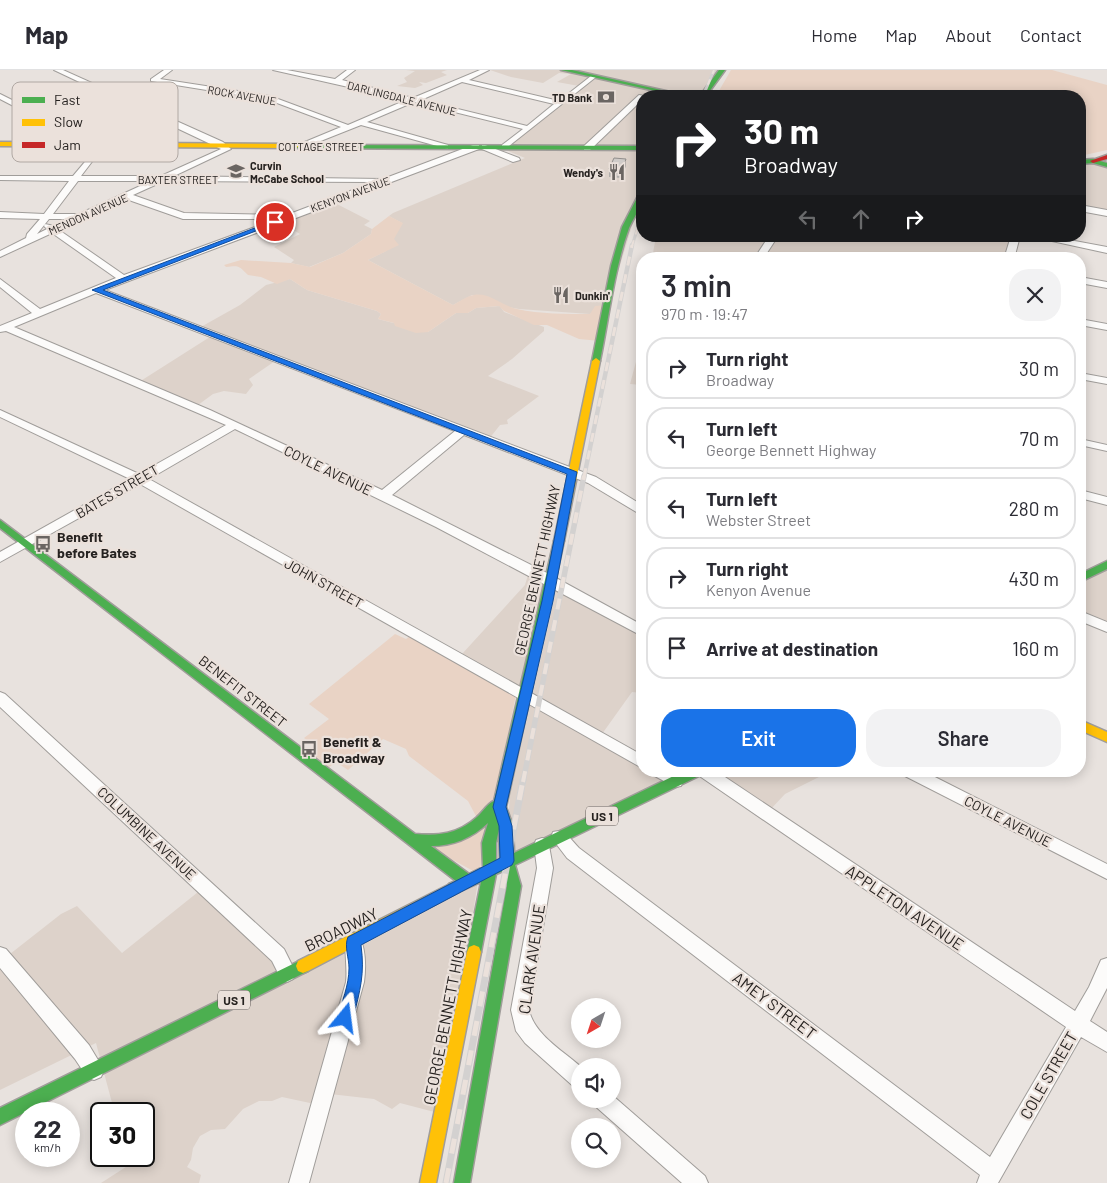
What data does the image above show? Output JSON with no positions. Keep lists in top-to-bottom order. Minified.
{"streets":{"main road":["COTTAGE STREET","GEORGE BENNETT HIGHWAY","BENEFIT STREET","US 1","BROADWAY"],"street":["ROCK AVENUE","DARLINGDALE AVENUE","BAXTER STREET","KENYON AVENUE","MENDON AVENUE","COYLE AVENUE","BATES STREET","JOHN STREET","COLUMBINE AVENUE","APPLETON AVENUE","CLARK AVENUE","AMEY STREET","COLE STREET"]},"crossings":[["COTTAGE STREET","KENYON AVENUE"],["COTTAGE STREET","MENDON AVENUE"],["BAXTER STREET","KENYON AVENUE"],["BAXTER STREET","MENDON AVENUE"],["KENYON AVENUE","COYLE AVENUE"],["COYLE AVENUE","BATES STREET"],["COYLE AVENUE","GEORGE BENNETT HIGHWAY"],["BATES STREET","JOHN STREET"],["BATES STREET","BENEFIT STREET"],["GEORGE BENNETT HIGHWAY","JOHN STREET"],["GEORGE BENNETT HIGHWAY","BROADWAY"],["BENEFIT STREET","BROADWAY"],["COLUMBINE AVENUE","BROADWAY"],["APPLETON AVENUE","COLE STREET"],["BROADWAY","CLARK AVENUE"],["BROADWAY","AMEY STREET"],["AMEY STREET","COLE STREET"]],"places":{"bank":["TD Bank"],"school or university":["Curvin McCabe School"],"restaurant":["Wendy's","Dunkin'"],"bus stop":["Benefit before Bates","Benefit & Broadway"]},"legend":["Fast","Slow","Jam"],"north":"bottom left","page":{"header":"Map","nav":["Home","Map","About","Contact"],"turn":["30 m","Broadway"],"heading":["3 min","970 m · 19:47"],"list":[{"name":"Turn right","note":"Broadway","value":"30 m"},{"name":"Turn left","note":"George Bennett Highway","value":"70 m"},{"name":"Turn left","note":"Webster Street","value":"280 m"},{"name":"Turn right","note":"Kenyon Avenue","value":"430 m"},{"name":"Arrive at destination","value":"160 m"}],"buttons":["Exit","Share"],"speed":"22 km/h","limit":"30"}}
